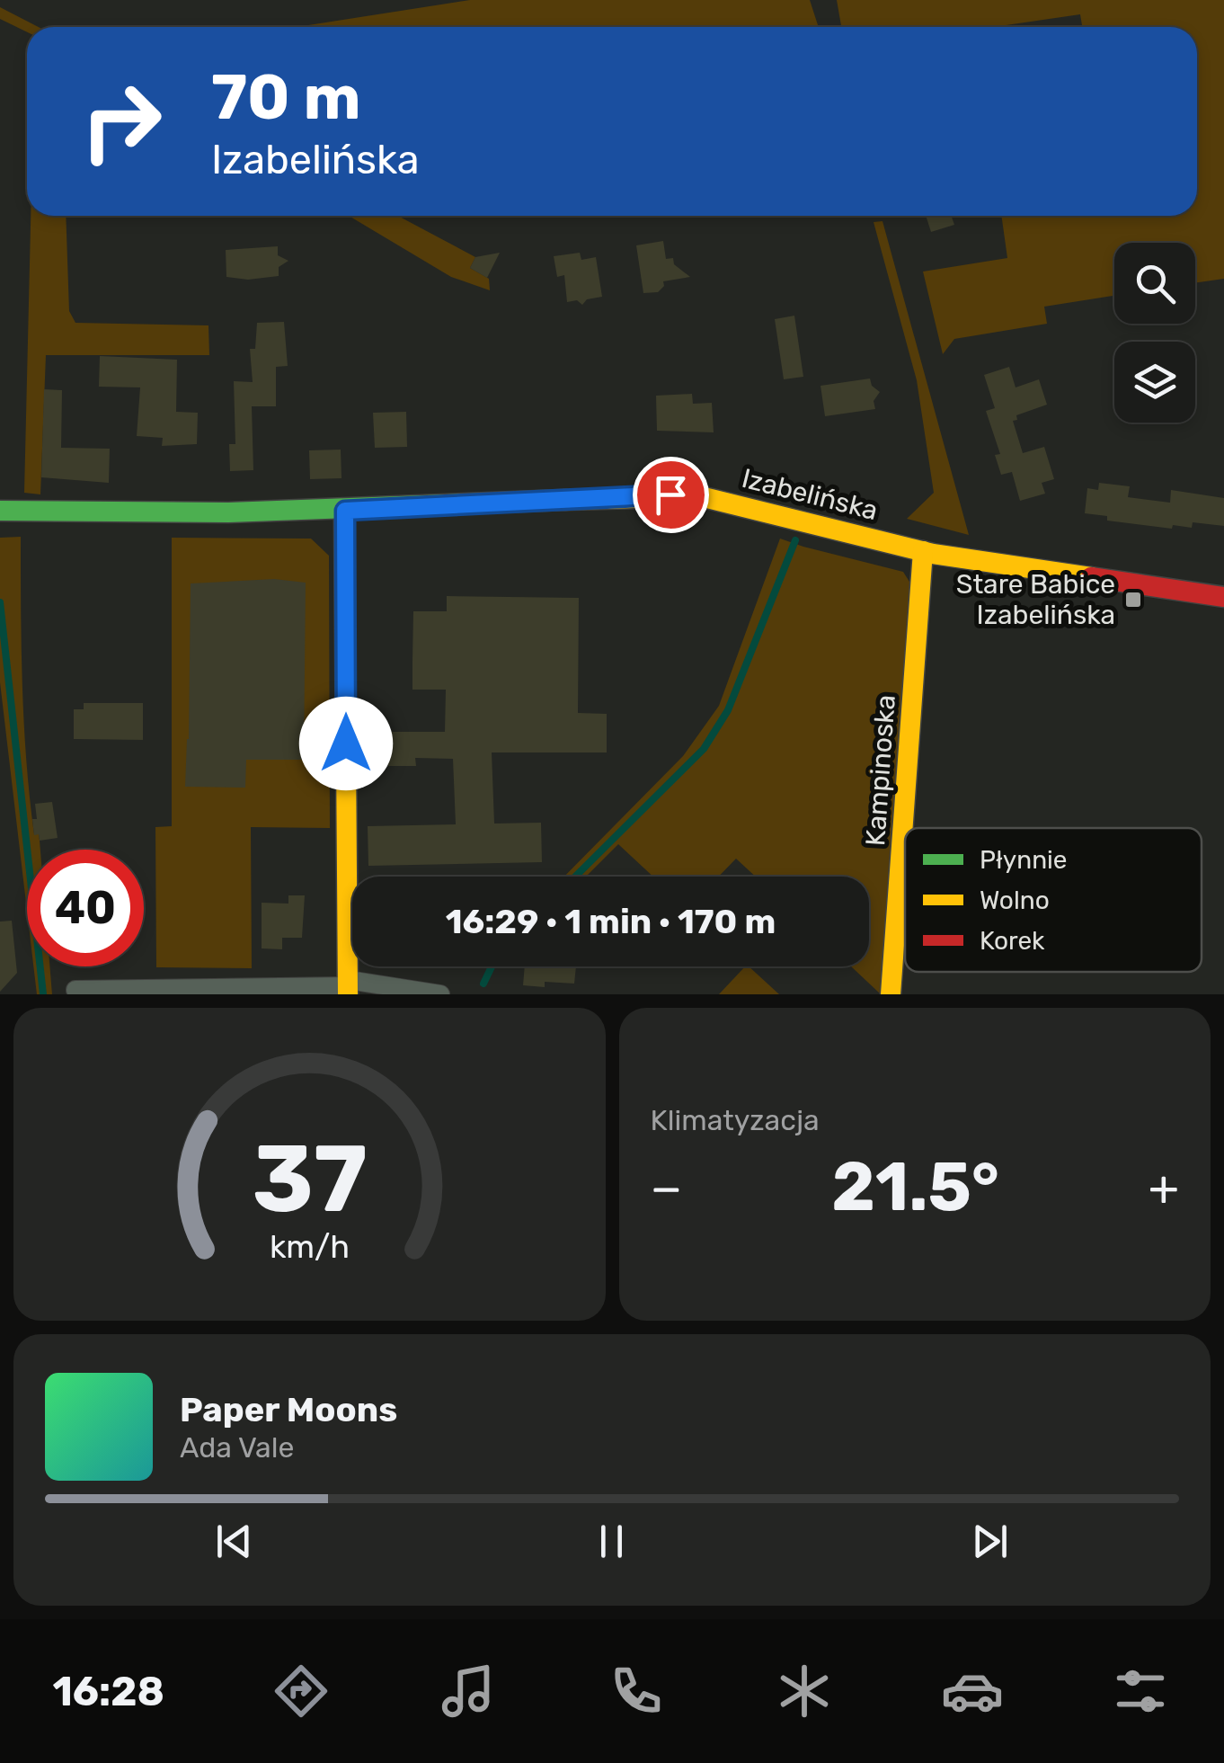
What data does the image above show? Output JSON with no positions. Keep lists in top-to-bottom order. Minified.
{"streets":{"street":["Izabelińska","Kampinoska"]},"crossings":[["Izabelińska","Kampinoska"]],"places":{"transit":["Stare Babice Izabelińska"]},"legend":["Płynnie","Wolno","Korek"],"page":{"turn":["70 m","Izabelińska"],"limit":"40","trip":"16:29 · 1 min · 170 m","tile":"Klimatyzacja","heat":["−","21.5°","+"],"song":["Paper Moons","Ada Vale"],"tabs":"16:28","gauge":["37","km/h"]}}
